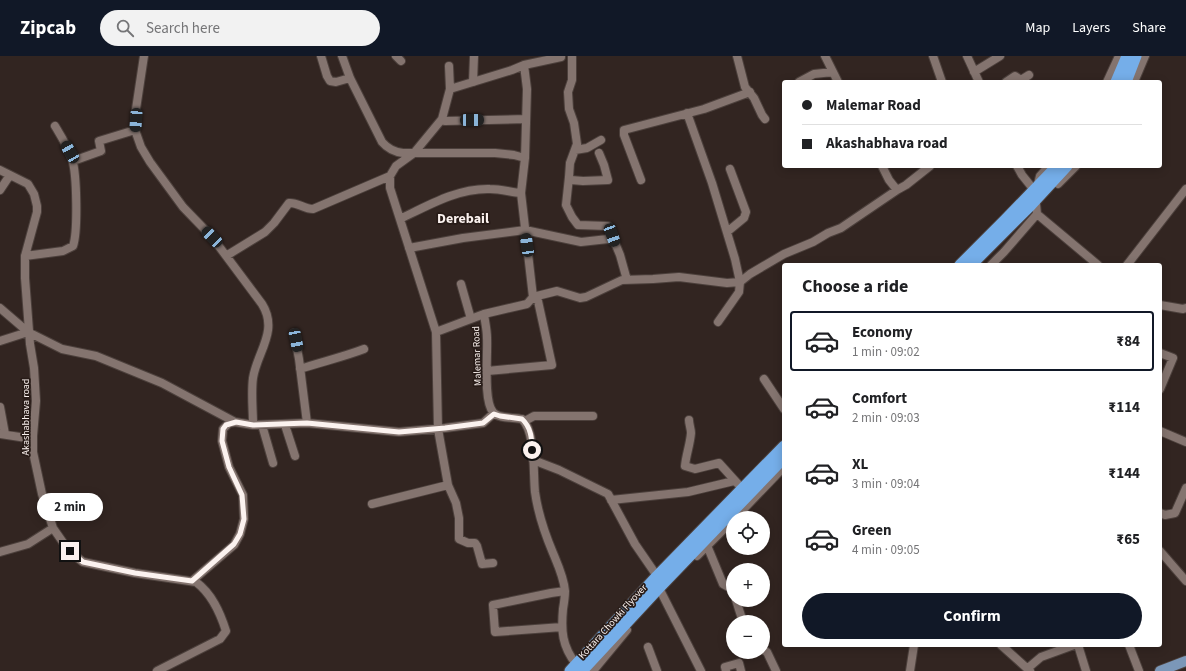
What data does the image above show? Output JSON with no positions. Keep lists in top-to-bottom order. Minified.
{"streets":{"highway":["Kottara Chowki Flyover"],"street":["Malemar Road","Akashabhava road"]},"districts":["Derebail"],"page":{"header":"Zipcab","search":"Search here","nav":["Map","Layers","Share"],"banner":["Malemar Road","Akashabhava road"],"heading":"Choose a ride","list":[{"name":"Economy","note":"1 min · 09:02","value":"₹84"},{"name":"Comfort","note":"2 min · 09:03","value":"₹114"},{"name":"XL","note":"3 min · 09:04","value":"₹144"},{"name":"Green","note":"4 min · 09:05","value":"₹65"}],"bubble":"2 min","map_buttons":["+","−"],"buttons":"Confirm"}}
